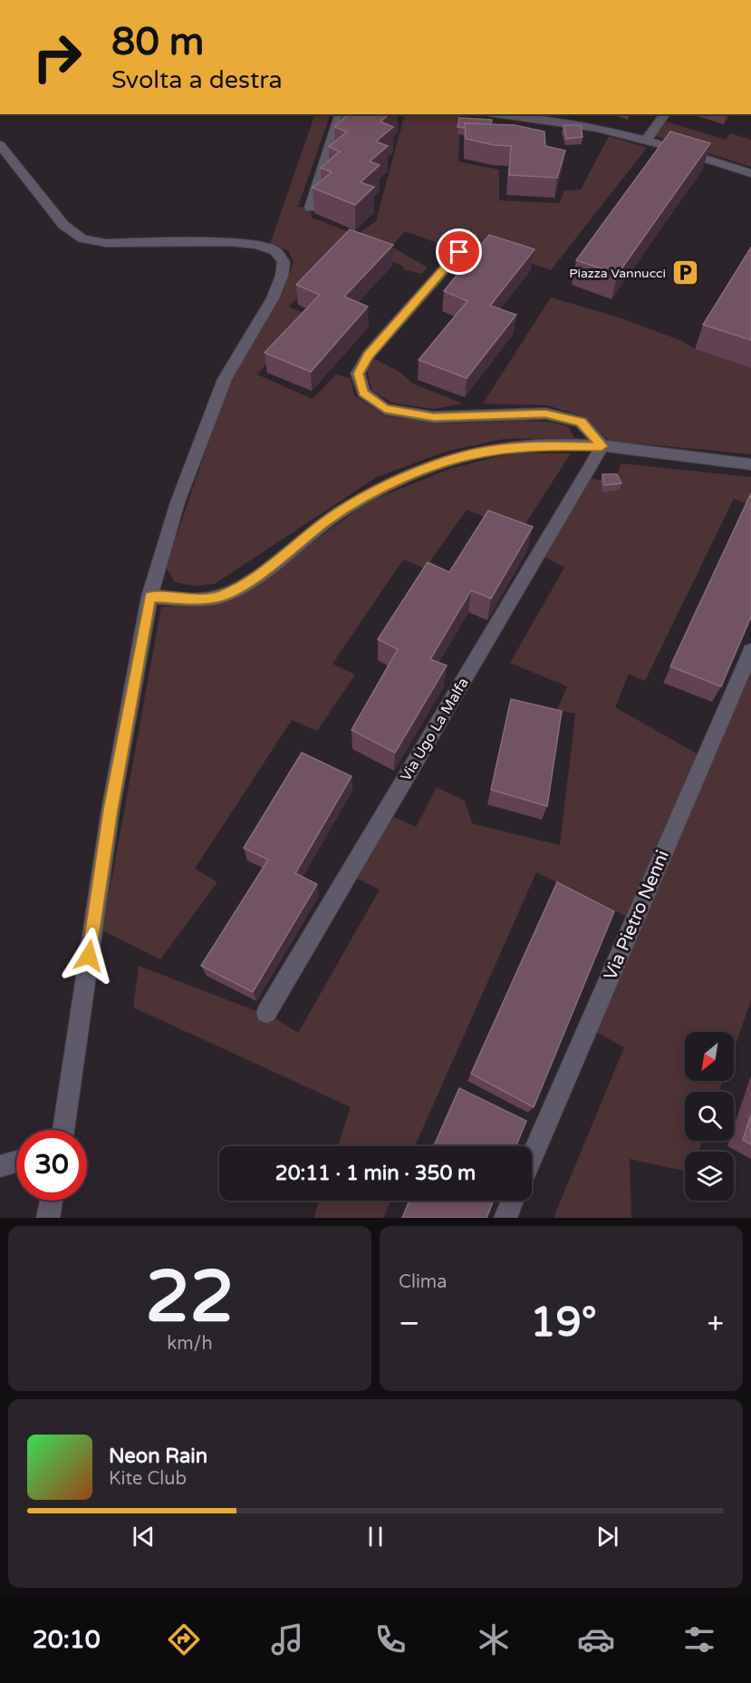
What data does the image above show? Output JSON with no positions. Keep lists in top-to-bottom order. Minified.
{"streets":{"street":["Via Ugo La Malfa","Via Pietro Nenni"]},"places":{"parking":["Piazza Vannucci"]},"north":"bottom left","page":{"turn":["80 m","Svolta a destra"],"limit":"30","trip":"20:11 · 1 min · 350 m","tile":[["22","km/h"],"Clima"],"heat":["−","19°","+"],"song":["Neon Rain","Kite Club"],"tabs":"20:10"}}
